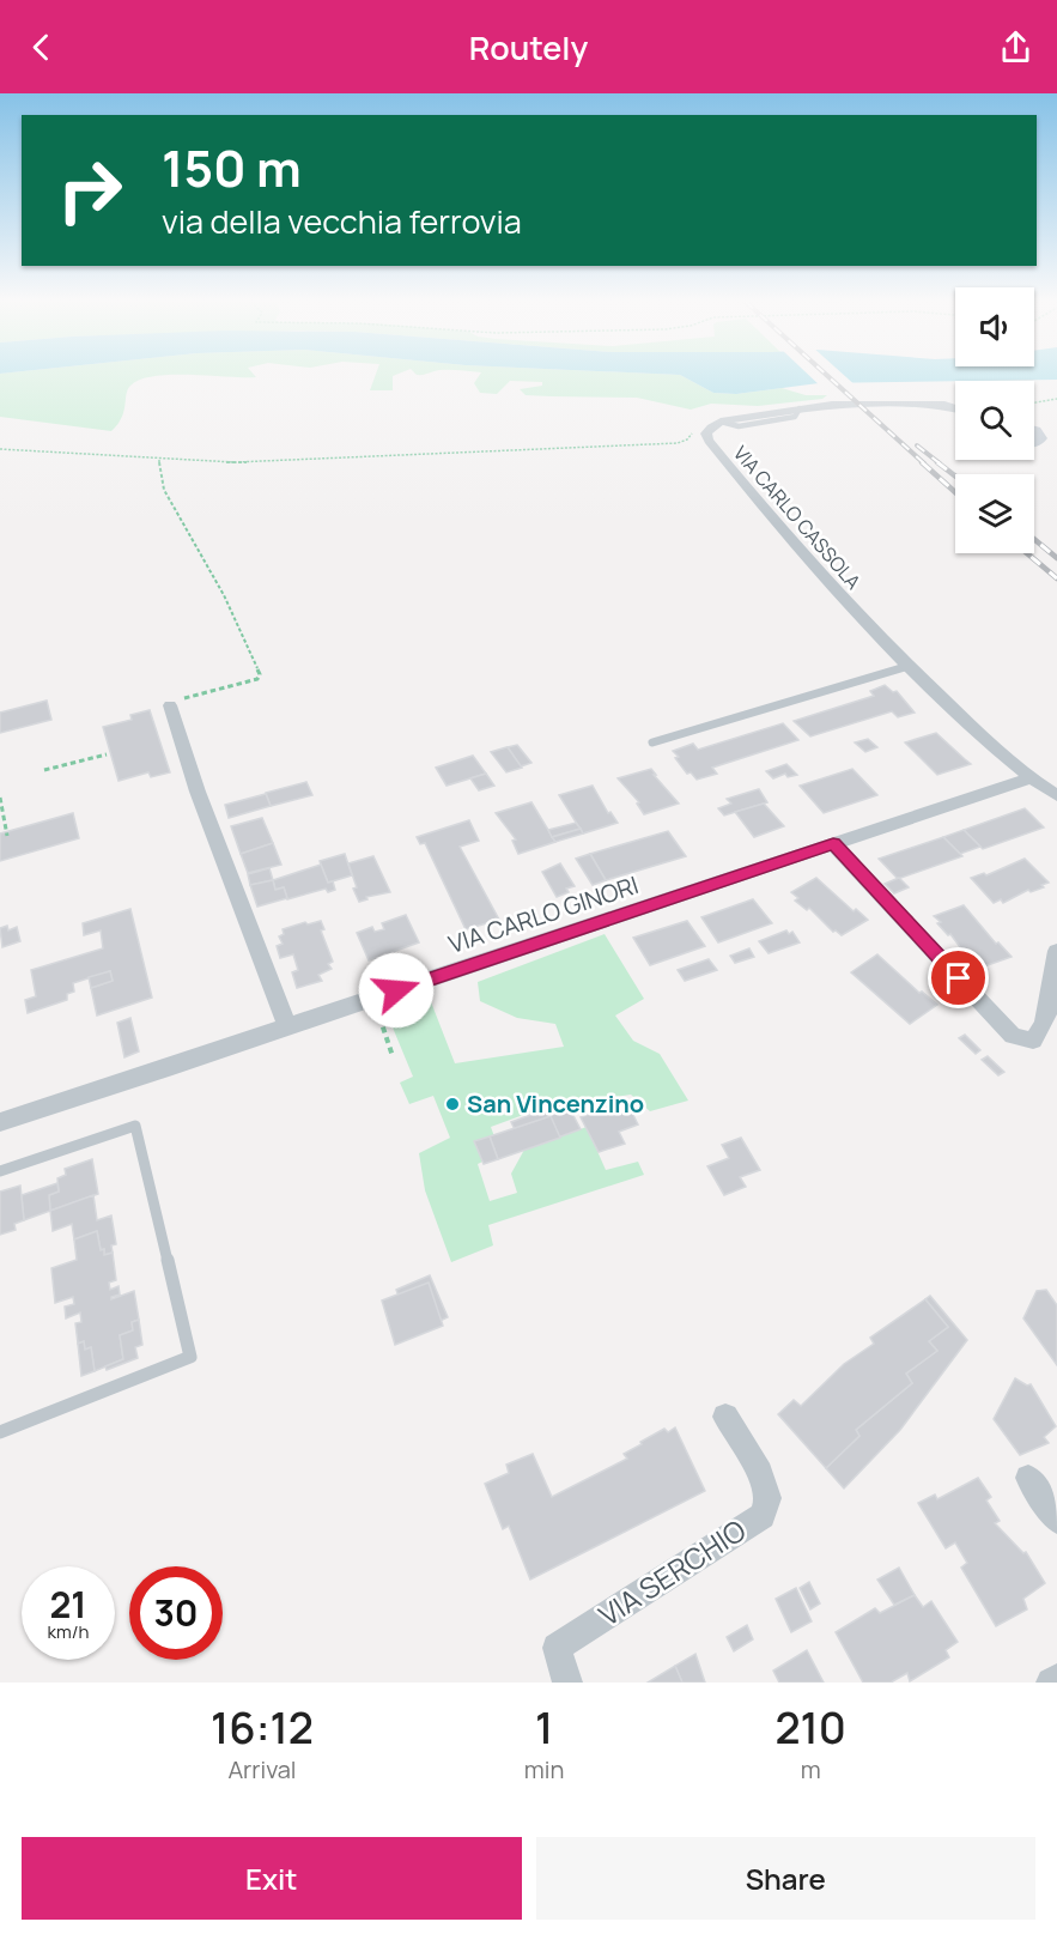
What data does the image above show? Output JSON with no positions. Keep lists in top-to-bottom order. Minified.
{"streets":{"street":["VIA CARLO CASSOLA","VIA CARLO GINORI","VIA SERCHIO"]},"crossings":[["VIA CARLO CASSOLA","VIA CARLO GINORI"]],"places":["San Vincenzino"],"page":{"header":"Routely","turn":["150 m","via della vecchia ferrovia"],"speed":"21 km/h","limit":"30","eta":["16:12","Arrival","1","min","210","m"],"buttons":["Exit","Share"]}}
